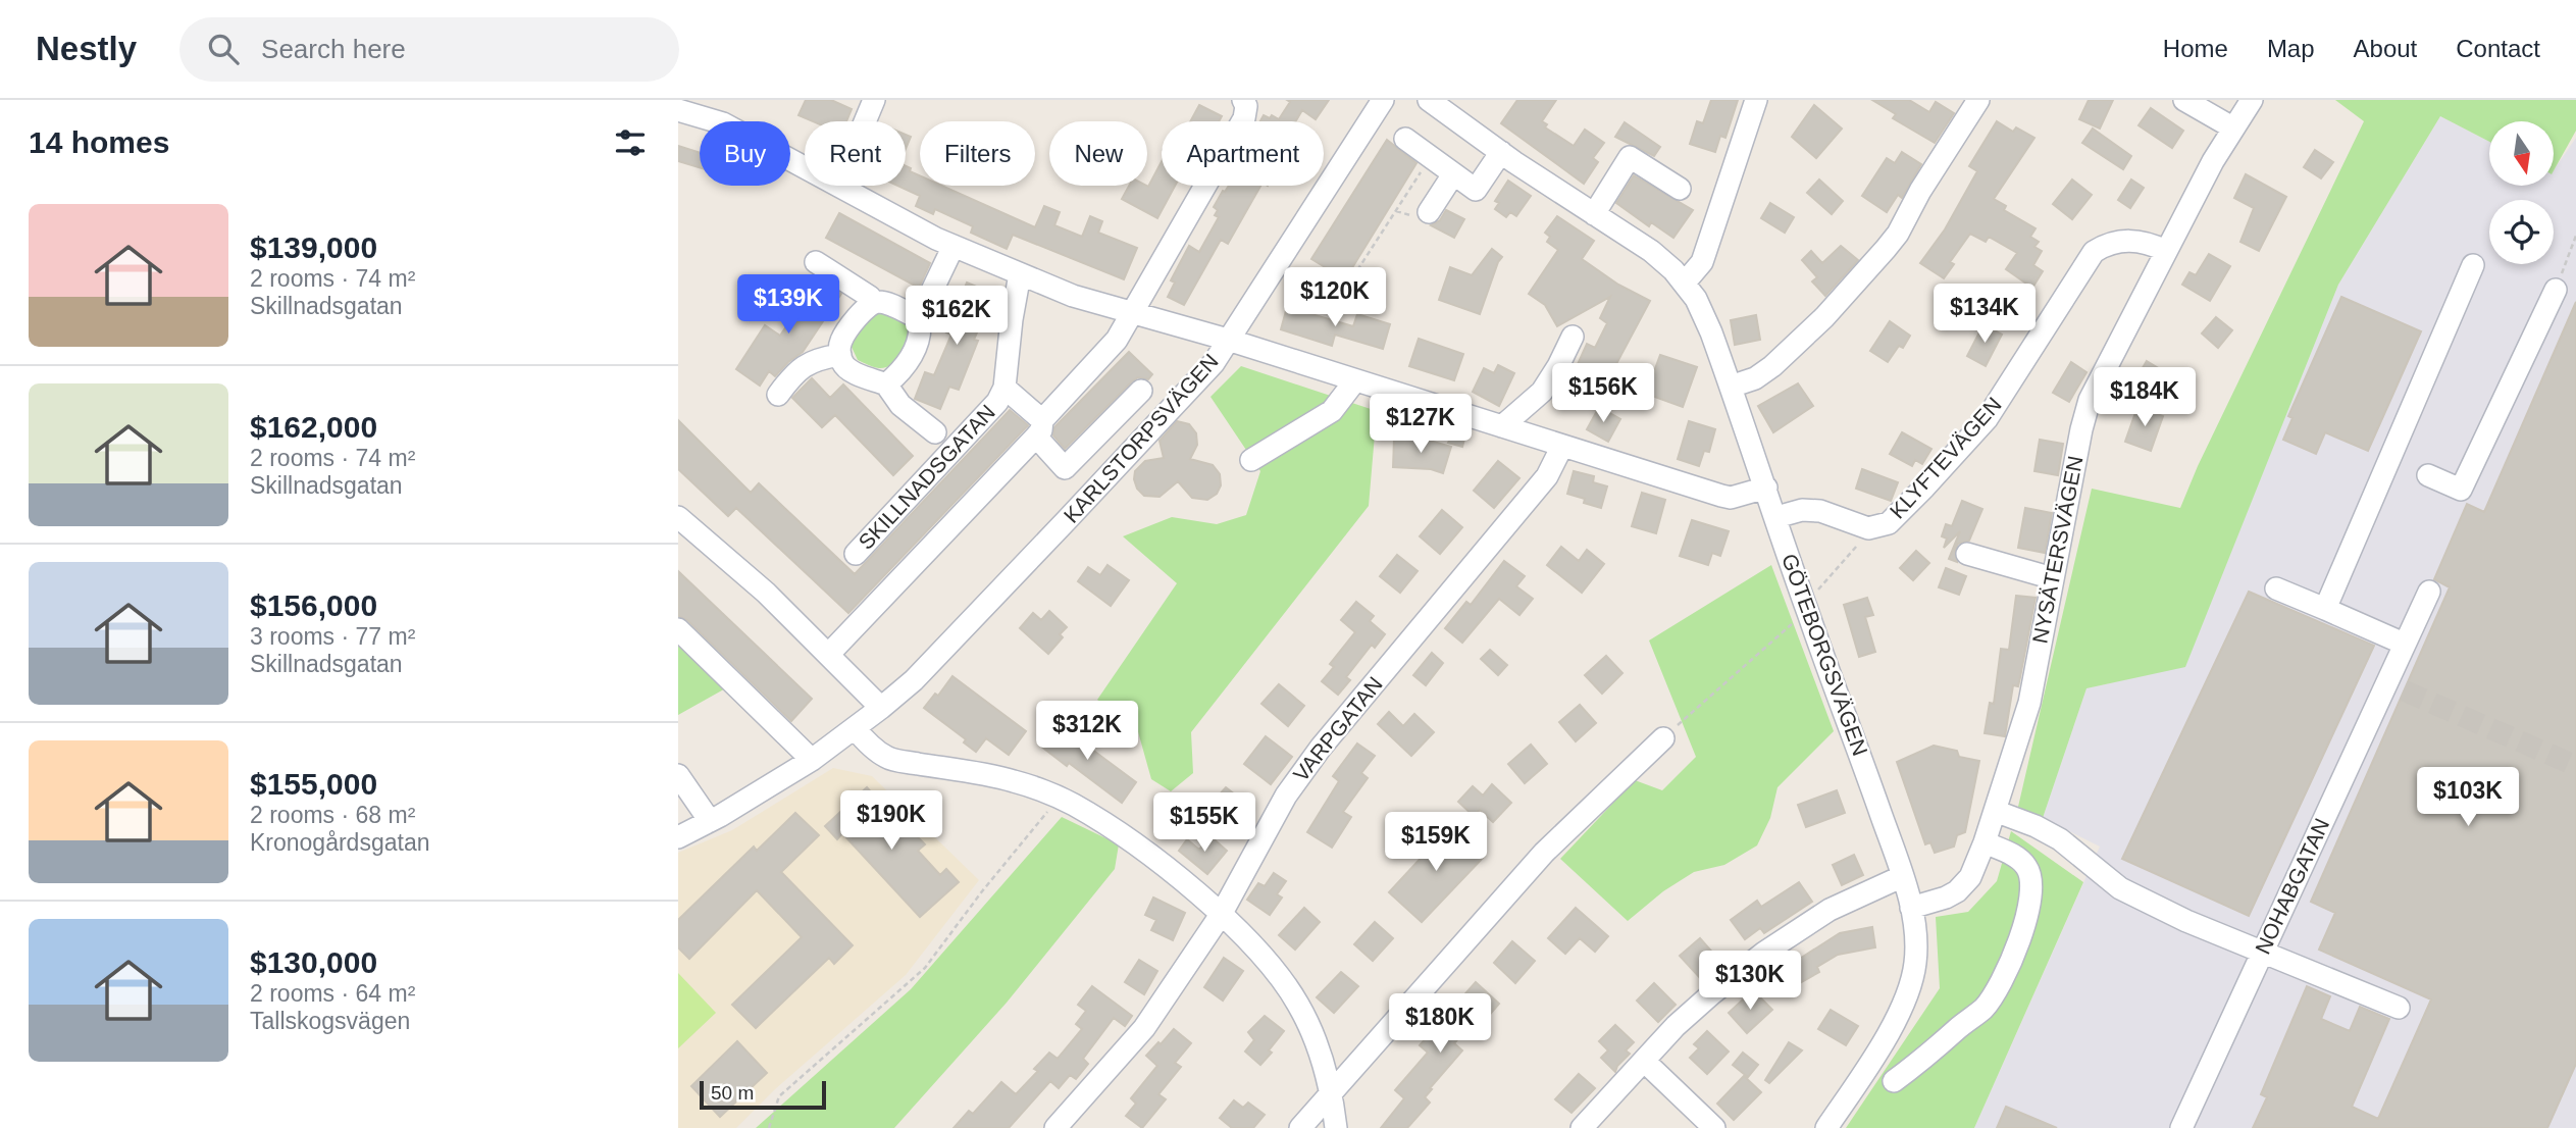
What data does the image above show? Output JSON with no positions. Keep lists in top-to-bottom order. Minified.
{"streets":{"street":["KARLSTORPSVÄGEN","KLYFTEVÄGEN","SKILLNADSGATAN","NYSÄTERSVÄGEN","GÖTEBORGSVÄGEN","VARPGATAN","NOHABGATAN"]},"crossings":[["KLYFTEVÄGEN","NYSÄTERSVÄGEN"],["KLYFTEVÄGEN","GÖTEBORGSVÄGEN"],["NYSÄTERSVÄGEN","GÖTEBORGSVÄGEN"]],"scale_bar":"50 m","north":"bottom","page":{"header":"Nestly","search":"Search here","nav":["Home","Map","About","Contact"],"heading":"14 homes","chip":["Buy","Rent","Filters","New","Apartment"],"list":[{"name":"$139,000","note":"2 rooms · 74 m² · Skillnadsgatan"},{"name":"$162,000","note":"2 rooms · 74 m² · Skillnadsgatan"},{"name":"$156,000","note":"3 rooms · 77 m² · Skillnadsgatan"},{"name":"$155,000","note":"2 rooms · 68 m² · Kronogårdsgatan"},{"name":"$130,000","note":"2 rooms · 64 m² · Tallskogsvägen"}],"price":["$120K","$139K","$134K","$162K","$156K","$184K","$127K","$312K","$103K","$190K","$155K","$159K","$130K","$180K"],"scale":"50 m"}}
